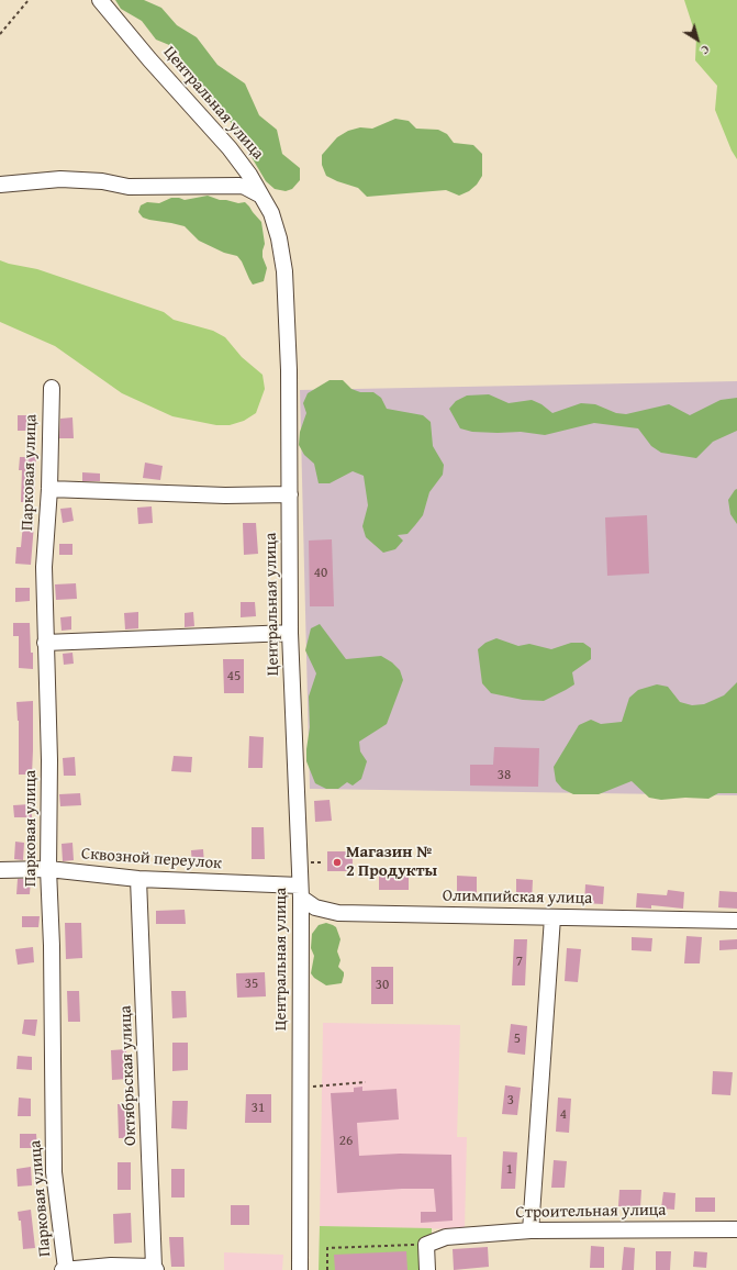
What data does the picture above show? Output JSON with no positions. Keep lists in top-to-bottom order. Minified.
{"streets":{"street":["Центральная улица","Парковая улица","Сквозной переулок","Олимпийская улица","Октябрьская улица","Строительная улица"]},"crossings":[["Центральная улица","Сквозной переулок"],["Центральная улица","Олимпийская улица"],["Парковая улица","Сквозной переулок"],["Сквозной переулок","Олимпийская улица"],["Сквозной переулок","Октябрьская улица"]],"places":["Магазин № 2 Продукты"],"house_numbers":["40","45","38","7","35","30","5","3","31","4","26","1"],"north":"bottom right"}
